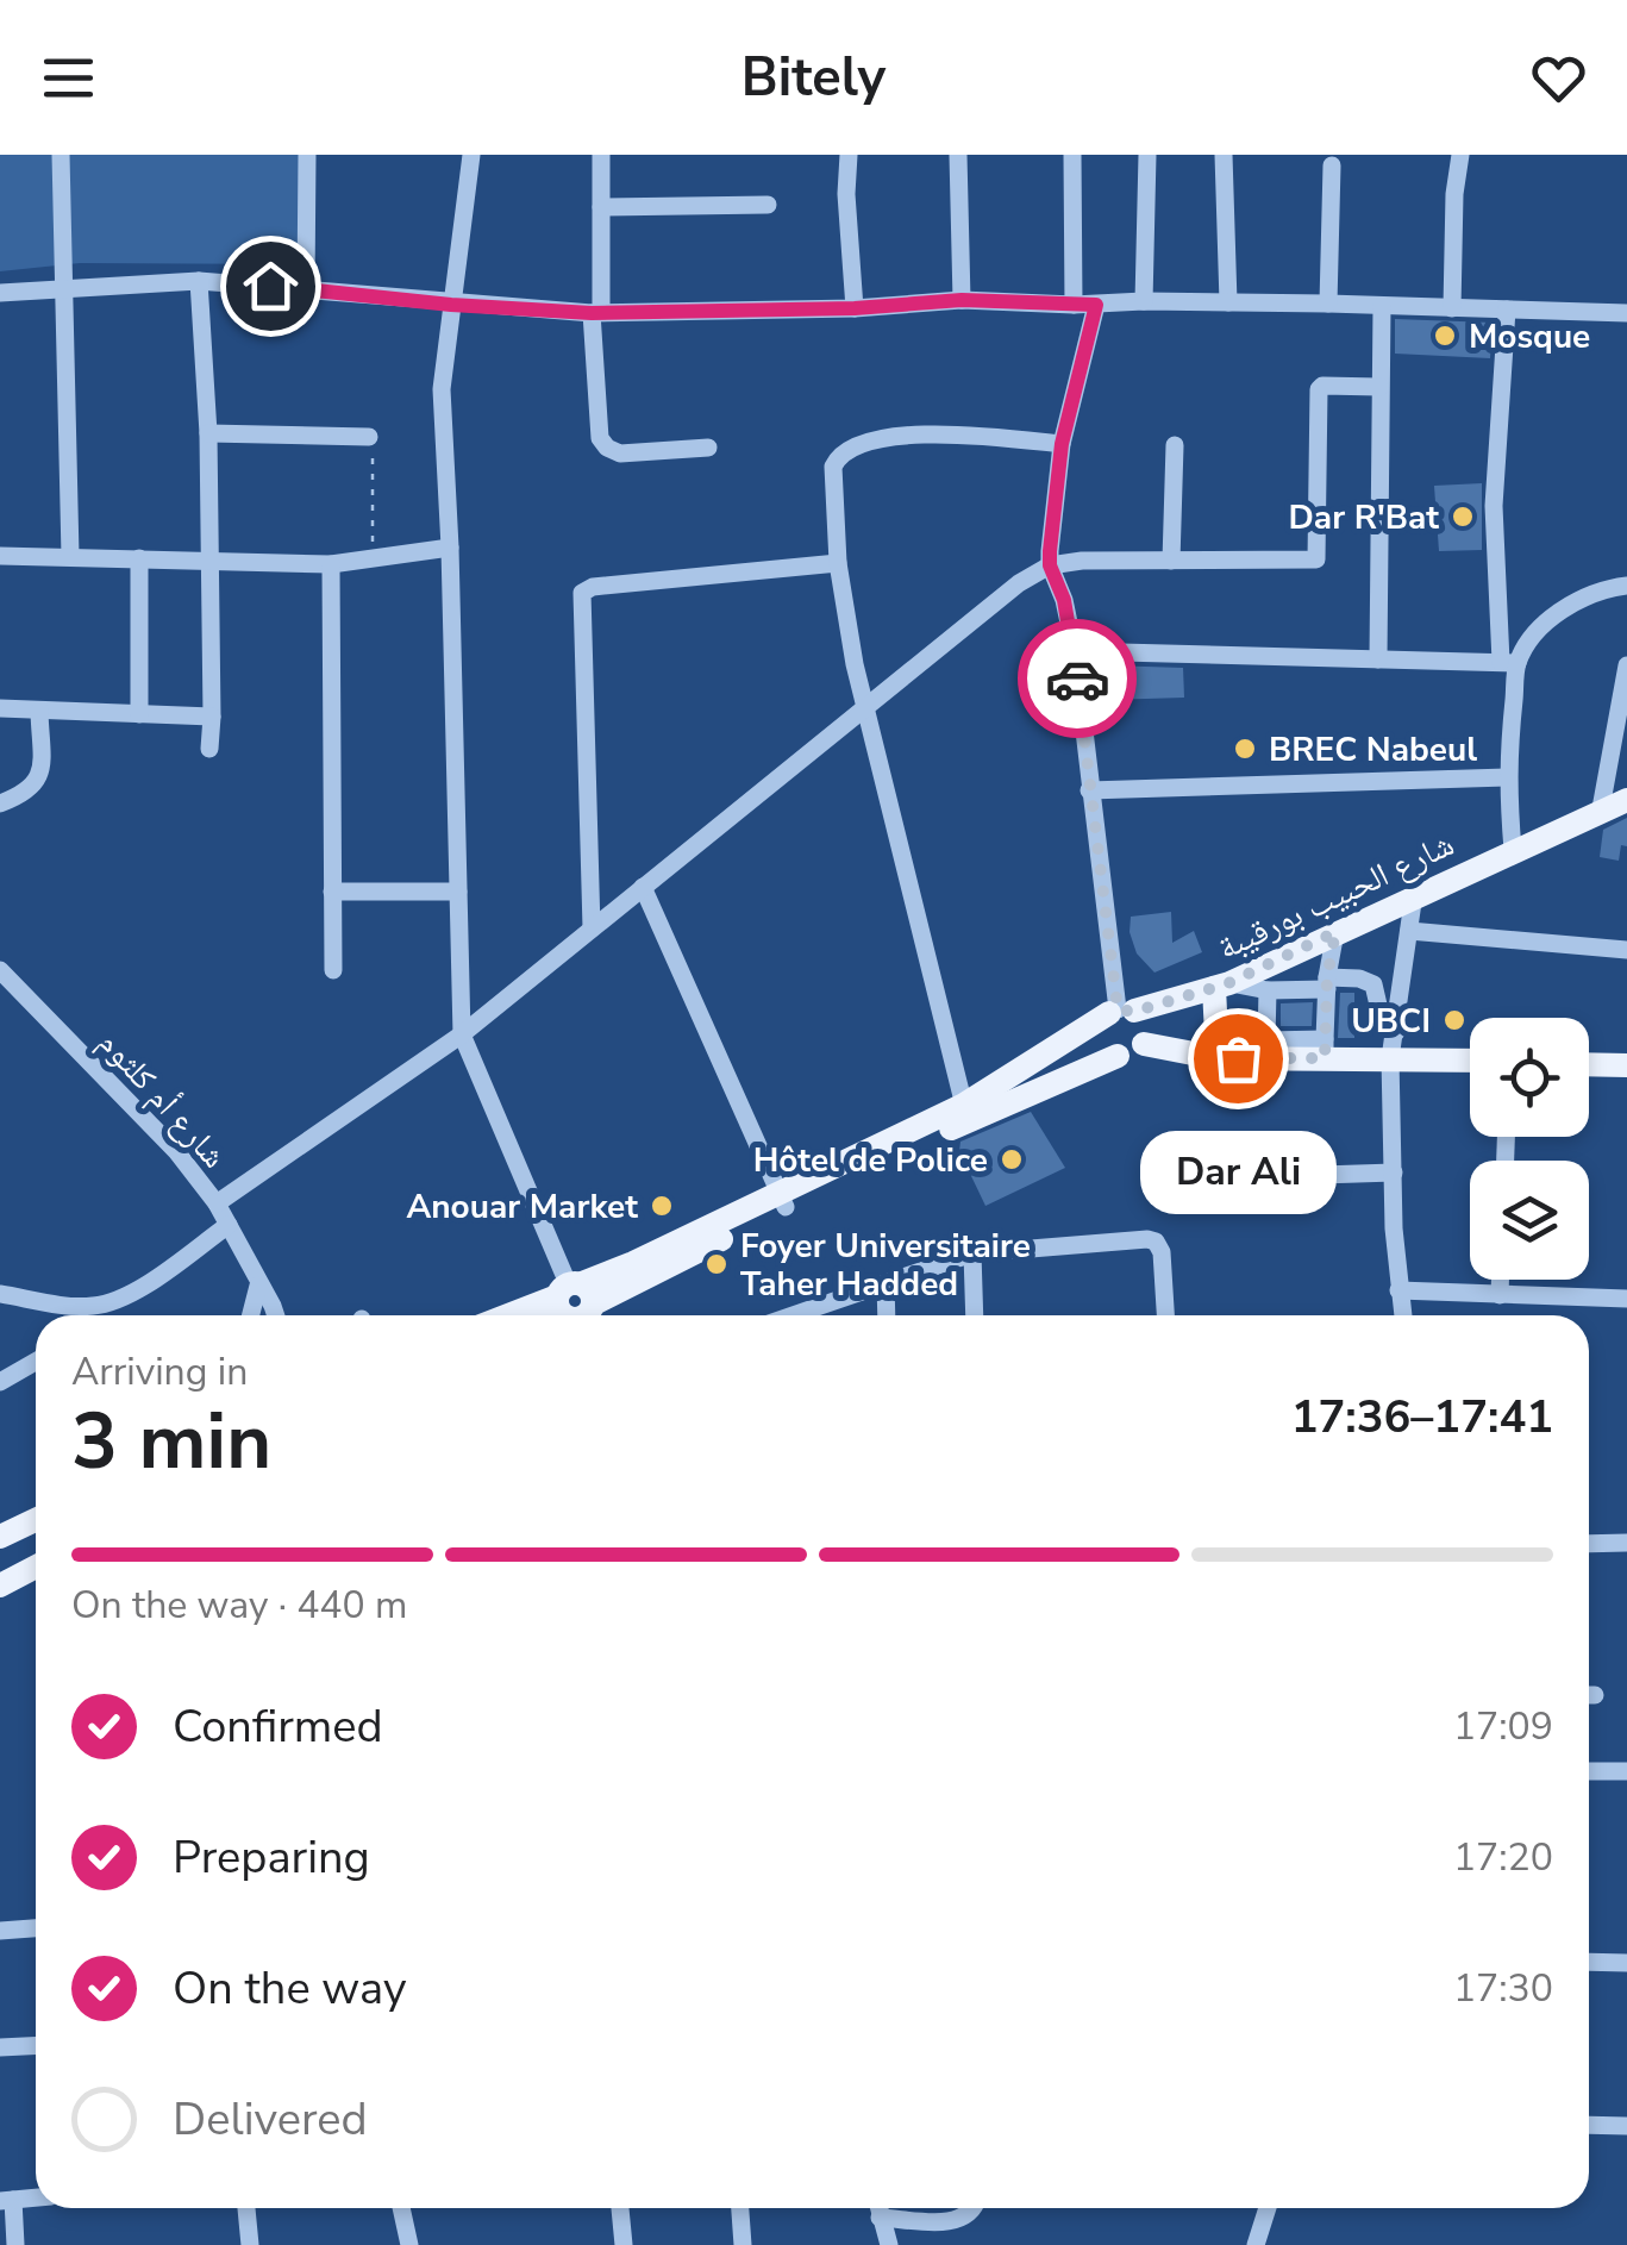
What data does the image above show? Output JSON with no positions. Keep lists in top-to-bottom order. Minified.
{"streets":{"main road":["شارع الحبيب بورقيبة"],"street":["شارع أم كلثوم"]},"places":["Mosque","Dar R'Bat","BREC Nabeul","UBCI","Dar Ali","Hôtel de Police","Anouar Market","Foyer Universitaire Taher Hadded"],"page":{"header":"Bitely","bubble":"Dar Ali","heading":["3 min","Arriving in","17:36–17:41"],"bar":"On the way · 440 m","list":[["Confirmed","17:09"],["Preparing","17:20"],["On the way","17:30"],"Delivered"]}}
